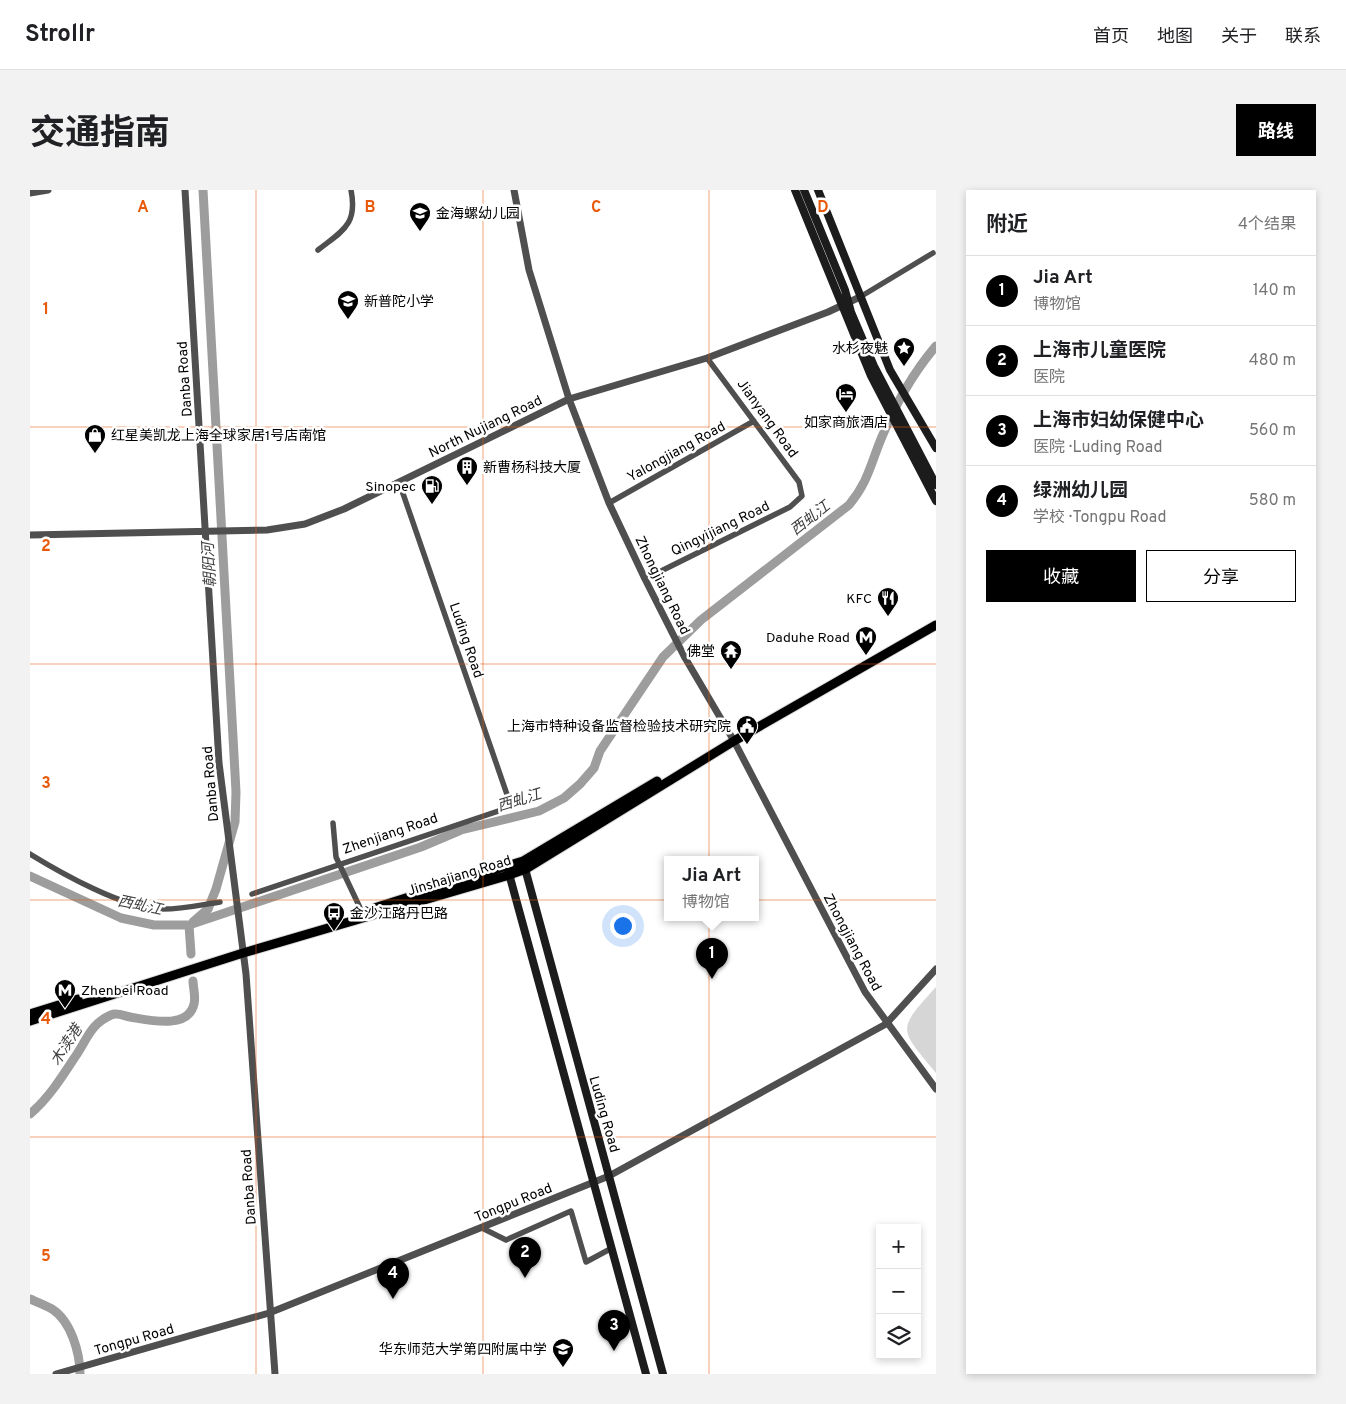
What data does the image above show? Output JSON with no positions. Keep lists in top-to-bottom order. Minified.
{"streets":{"main road":["Luding Road","Jinshajiang Road"],"street":["Danba Road","Jianyang Road","North Nujiang Road","Yalongjiang Road","Qingyijiang Road","Zhongjiang Road","Zhenjiang Road","Tongpu Road"]},"crossings":[["Danba Road","North Nujiang Road"],["Danba Road","Jinshajiang Road"],["Danba Road","Tongpu Road"],["Jianyang Road","North Nujiang Road"],["Jianyang Road","Yalongjiang Road"],["Jianyang Road","Qingyijiang Road"],["North Nujiang Road","Zhongjiang Road"],["North Nujiang Road","Luding Road"],["Yalongjiang Road","Zhongjiang Road"],["Qingyijiang Road","Zhongjiang Road"],["Zhongjiang Road","Jinshajiang Road"],["Zhongjiang Road","Tongpu Road"],["Luding Road","Zhenjiang Road"],["Luding Road","Jinshajiang Road"],["Luding Road","Tongpu Road"]],"water":["西虬江","朝阳河","木渎港"],"places":{"school or university":["金海螺幼儿园","新普陀小学","华东师范大学第四附属中学"],"place":["水杉夜魅"],"hotel":["如家商旅酒店"],"shop":["红星美凯龙上海全球家居1号店南馆"],"building":["新曹杨科技大厦"],"fuel station":["Sinopec"],"restaurant":["KFC"],"metro station":["Daduhe Road","Zhenbei Road"],"temple":["佛堂"],"public building":["上海市特种设备监督检验技术研究院"],"bus stop":["金沙江路丹巴路"]},"page":{"header":"Strollr","nav":["首页","地图","关于","联系"],"title":"交通指南","buttons":["路线",["收藏","分享"]],"heading":["附近","4个结果"],"list":[{"mark":"1","name":"Jia Art","note":"博物馆","value":"140 m"},{"mark":"2","name":"上海市儿童医院","note":"医院","value":"480 m"},{"mark":"3","name":"上海市妇幼保健中心","note":"医院 · Luding Road","value":"560 m"},{"mark":"4","name":"绿洲幼儿园","note":"学校 · Tongpu Road","value":"580 m"}],"popup":["Jia Art","博物馆"],"pins":["1","2","4","3"],"map_buttons":["+","−"]},"grid":{"columns":["A","B","C","D"],"rows":["1","2","3","4","5"]}}
